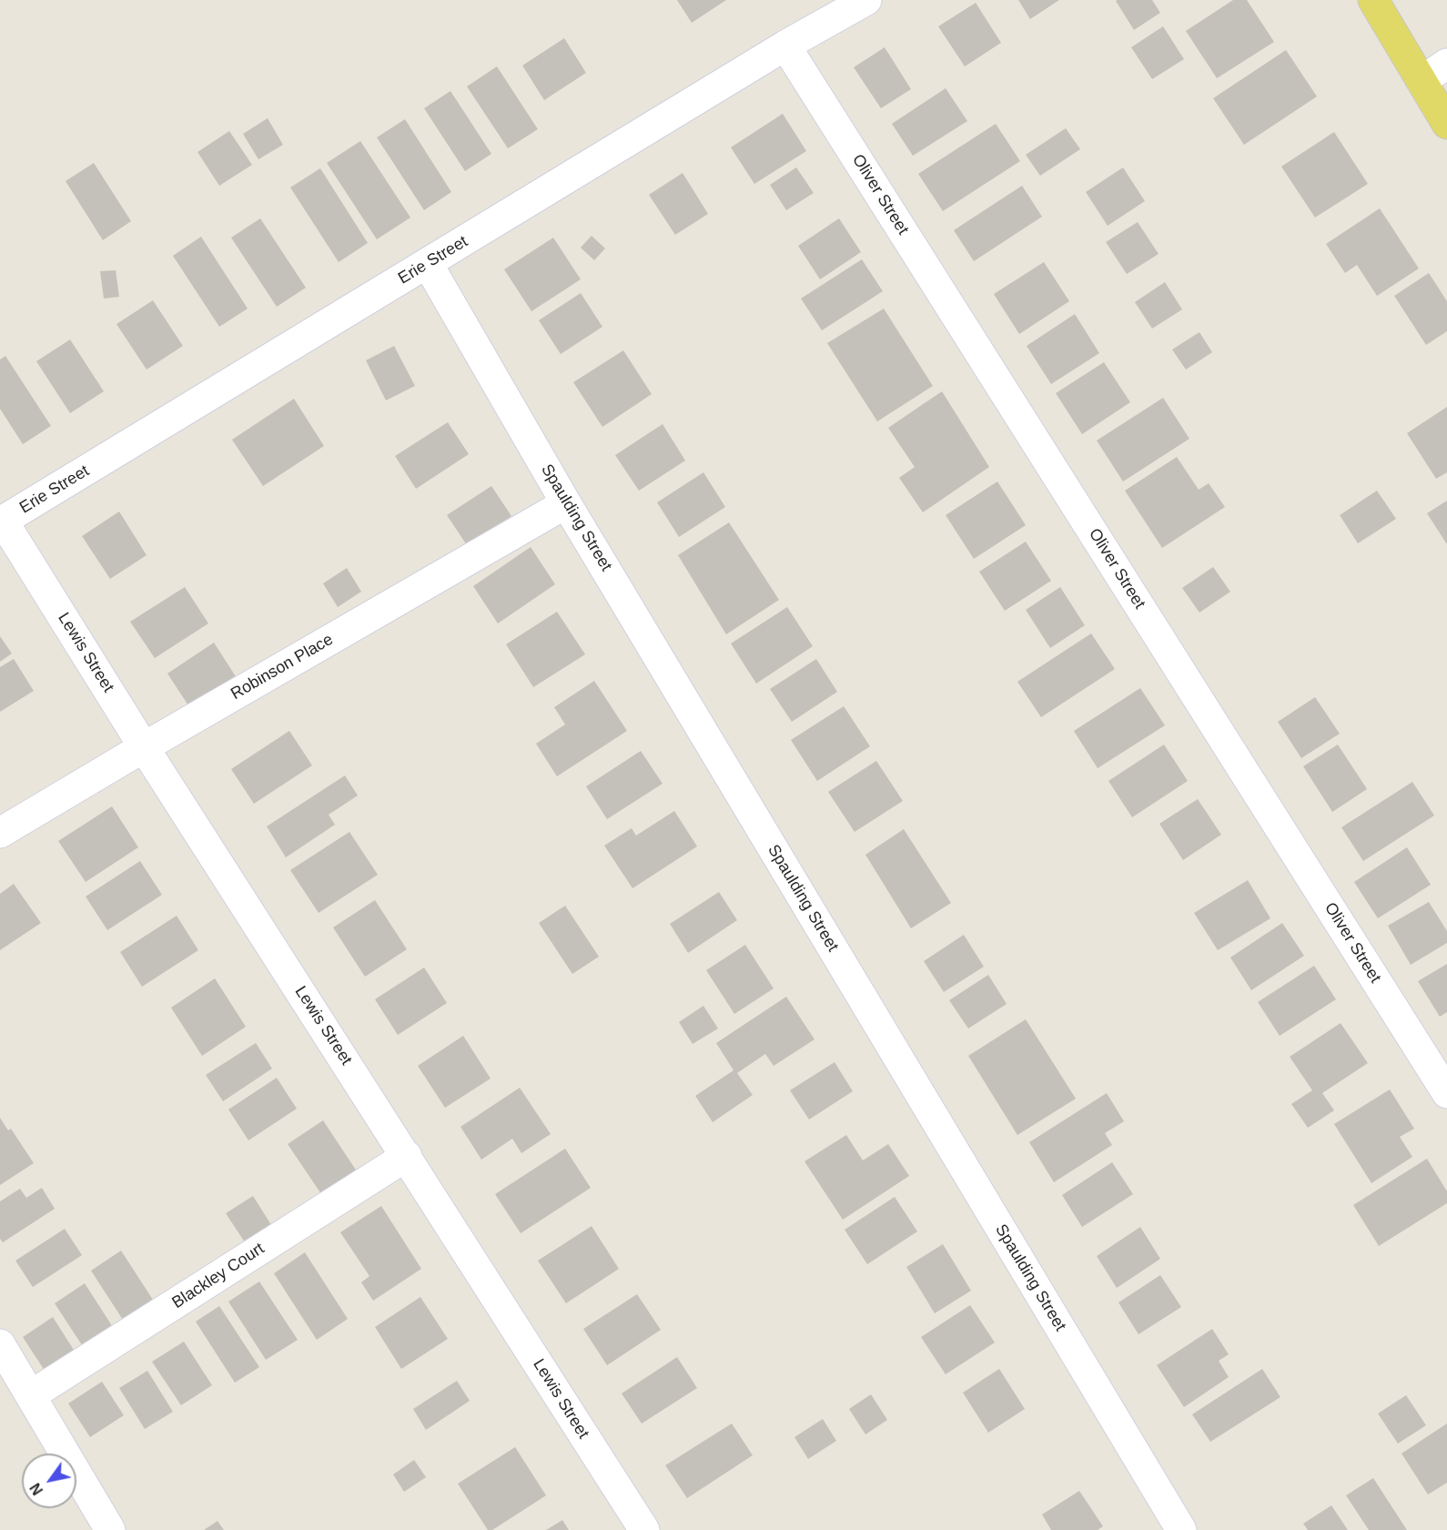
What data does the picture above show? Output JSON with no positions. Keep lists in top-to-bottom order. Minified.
{"streets":{"street":["Oliver Street","Erie Street","Spaulding Street","Lewis Street","Robinson Place","Blackley Court"]},"crossings":[["Oliver Street","Erie Street"],["Erie Street","Spaulding Street"],["Erie Street","Lewis Street"],["Spaulding Street","Robinson Place"],["Lewis Street","Robinson Place"],["Lewis Street","Blackley Court"]],"north":"bottom left"}
